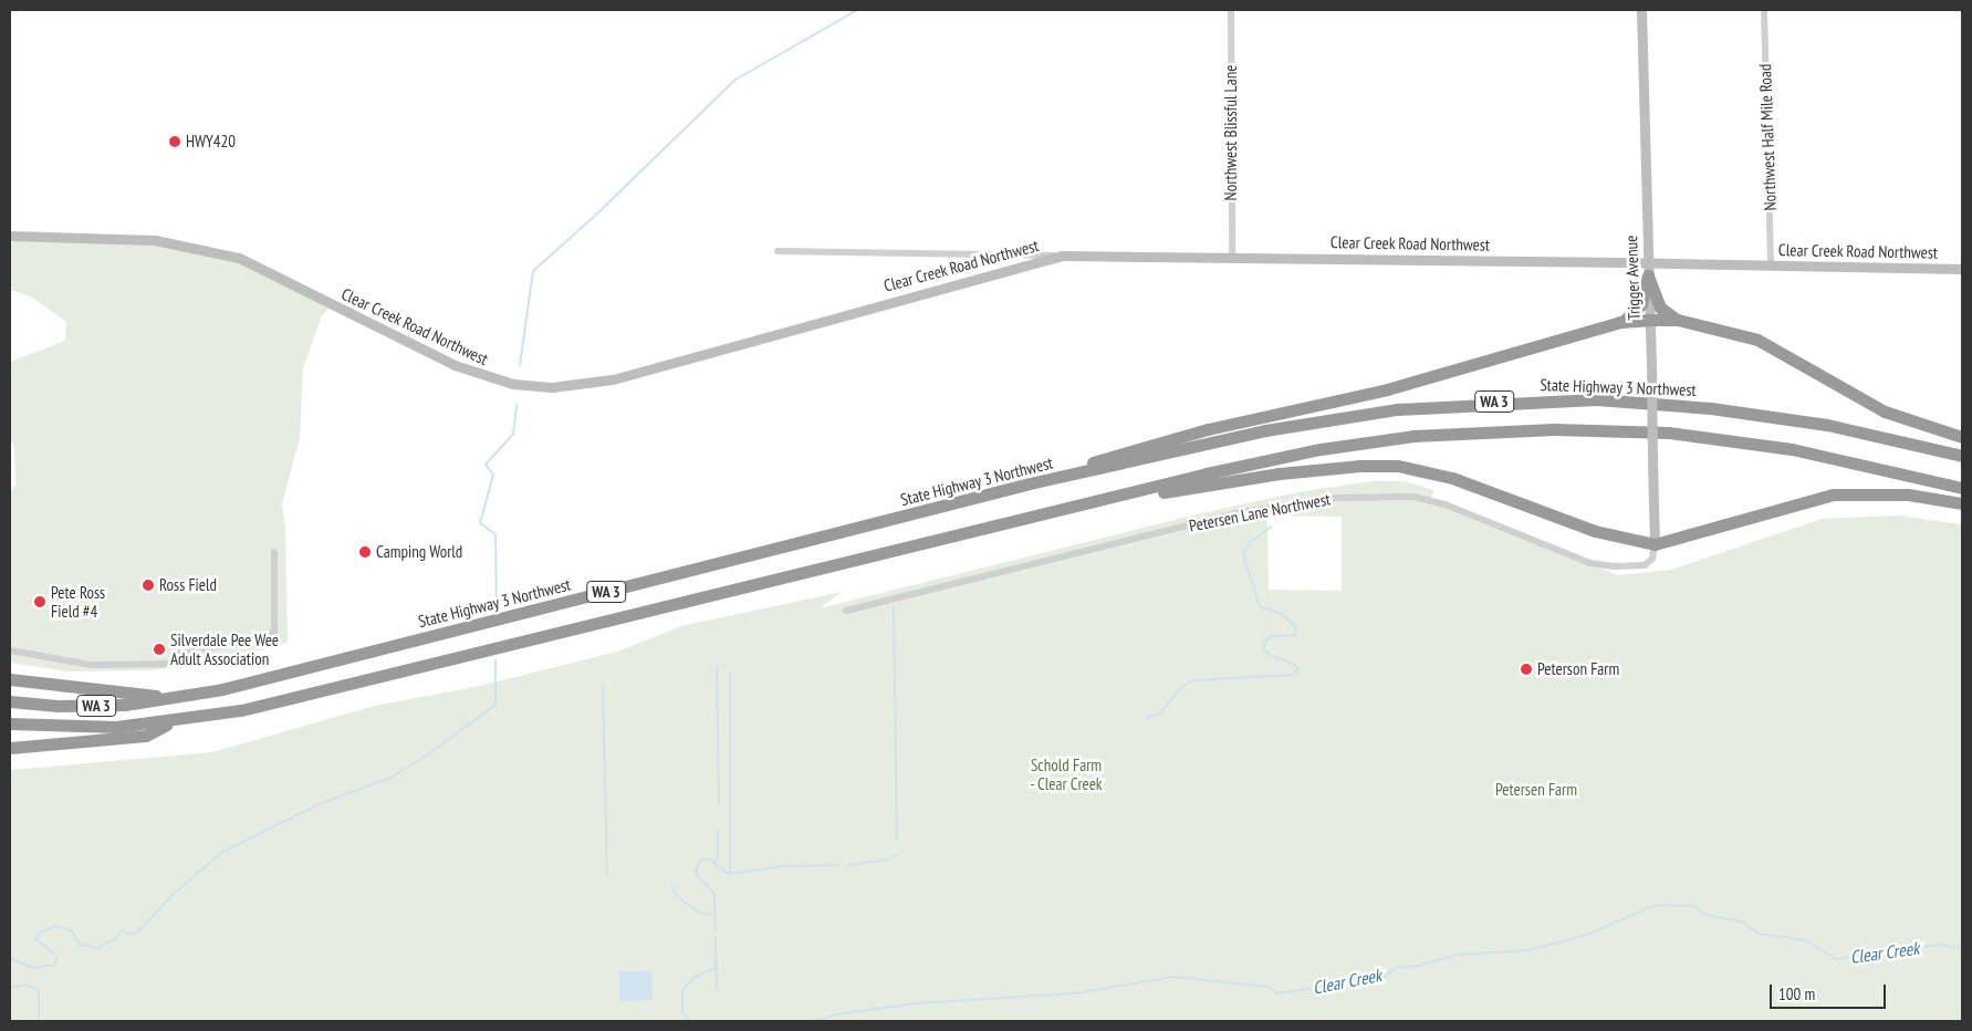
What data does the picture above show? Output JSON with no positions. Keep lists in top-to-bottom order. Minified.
{"streets":{"highway":["State Highway 3 Northwest","WA 3"],"main road":["Clear Creek Road Northwest","Trigger Avenue"],"street":["Northwest Blissful Lane","Northwest Half Mile Road","Petersen Lane Northwest"]},"crossings":[["Northwest Blissful Lane","Clear Creek Road Northwest"],["Northwest Half Mile Road","Clear Creek Road Northwest"],["Trigger Avenue","Petersen Lane Northwest"]],"water":["Clear Creek"],"parks":["Schold Farm - Clear Creek","Petersen Farm"],"places":["HWY420","Camping World","Ross Field","Pete Ross Field #4","Silverdale Pee Wee Adult Association","Peterson Farm"],"scale_bar":"100 m"}
